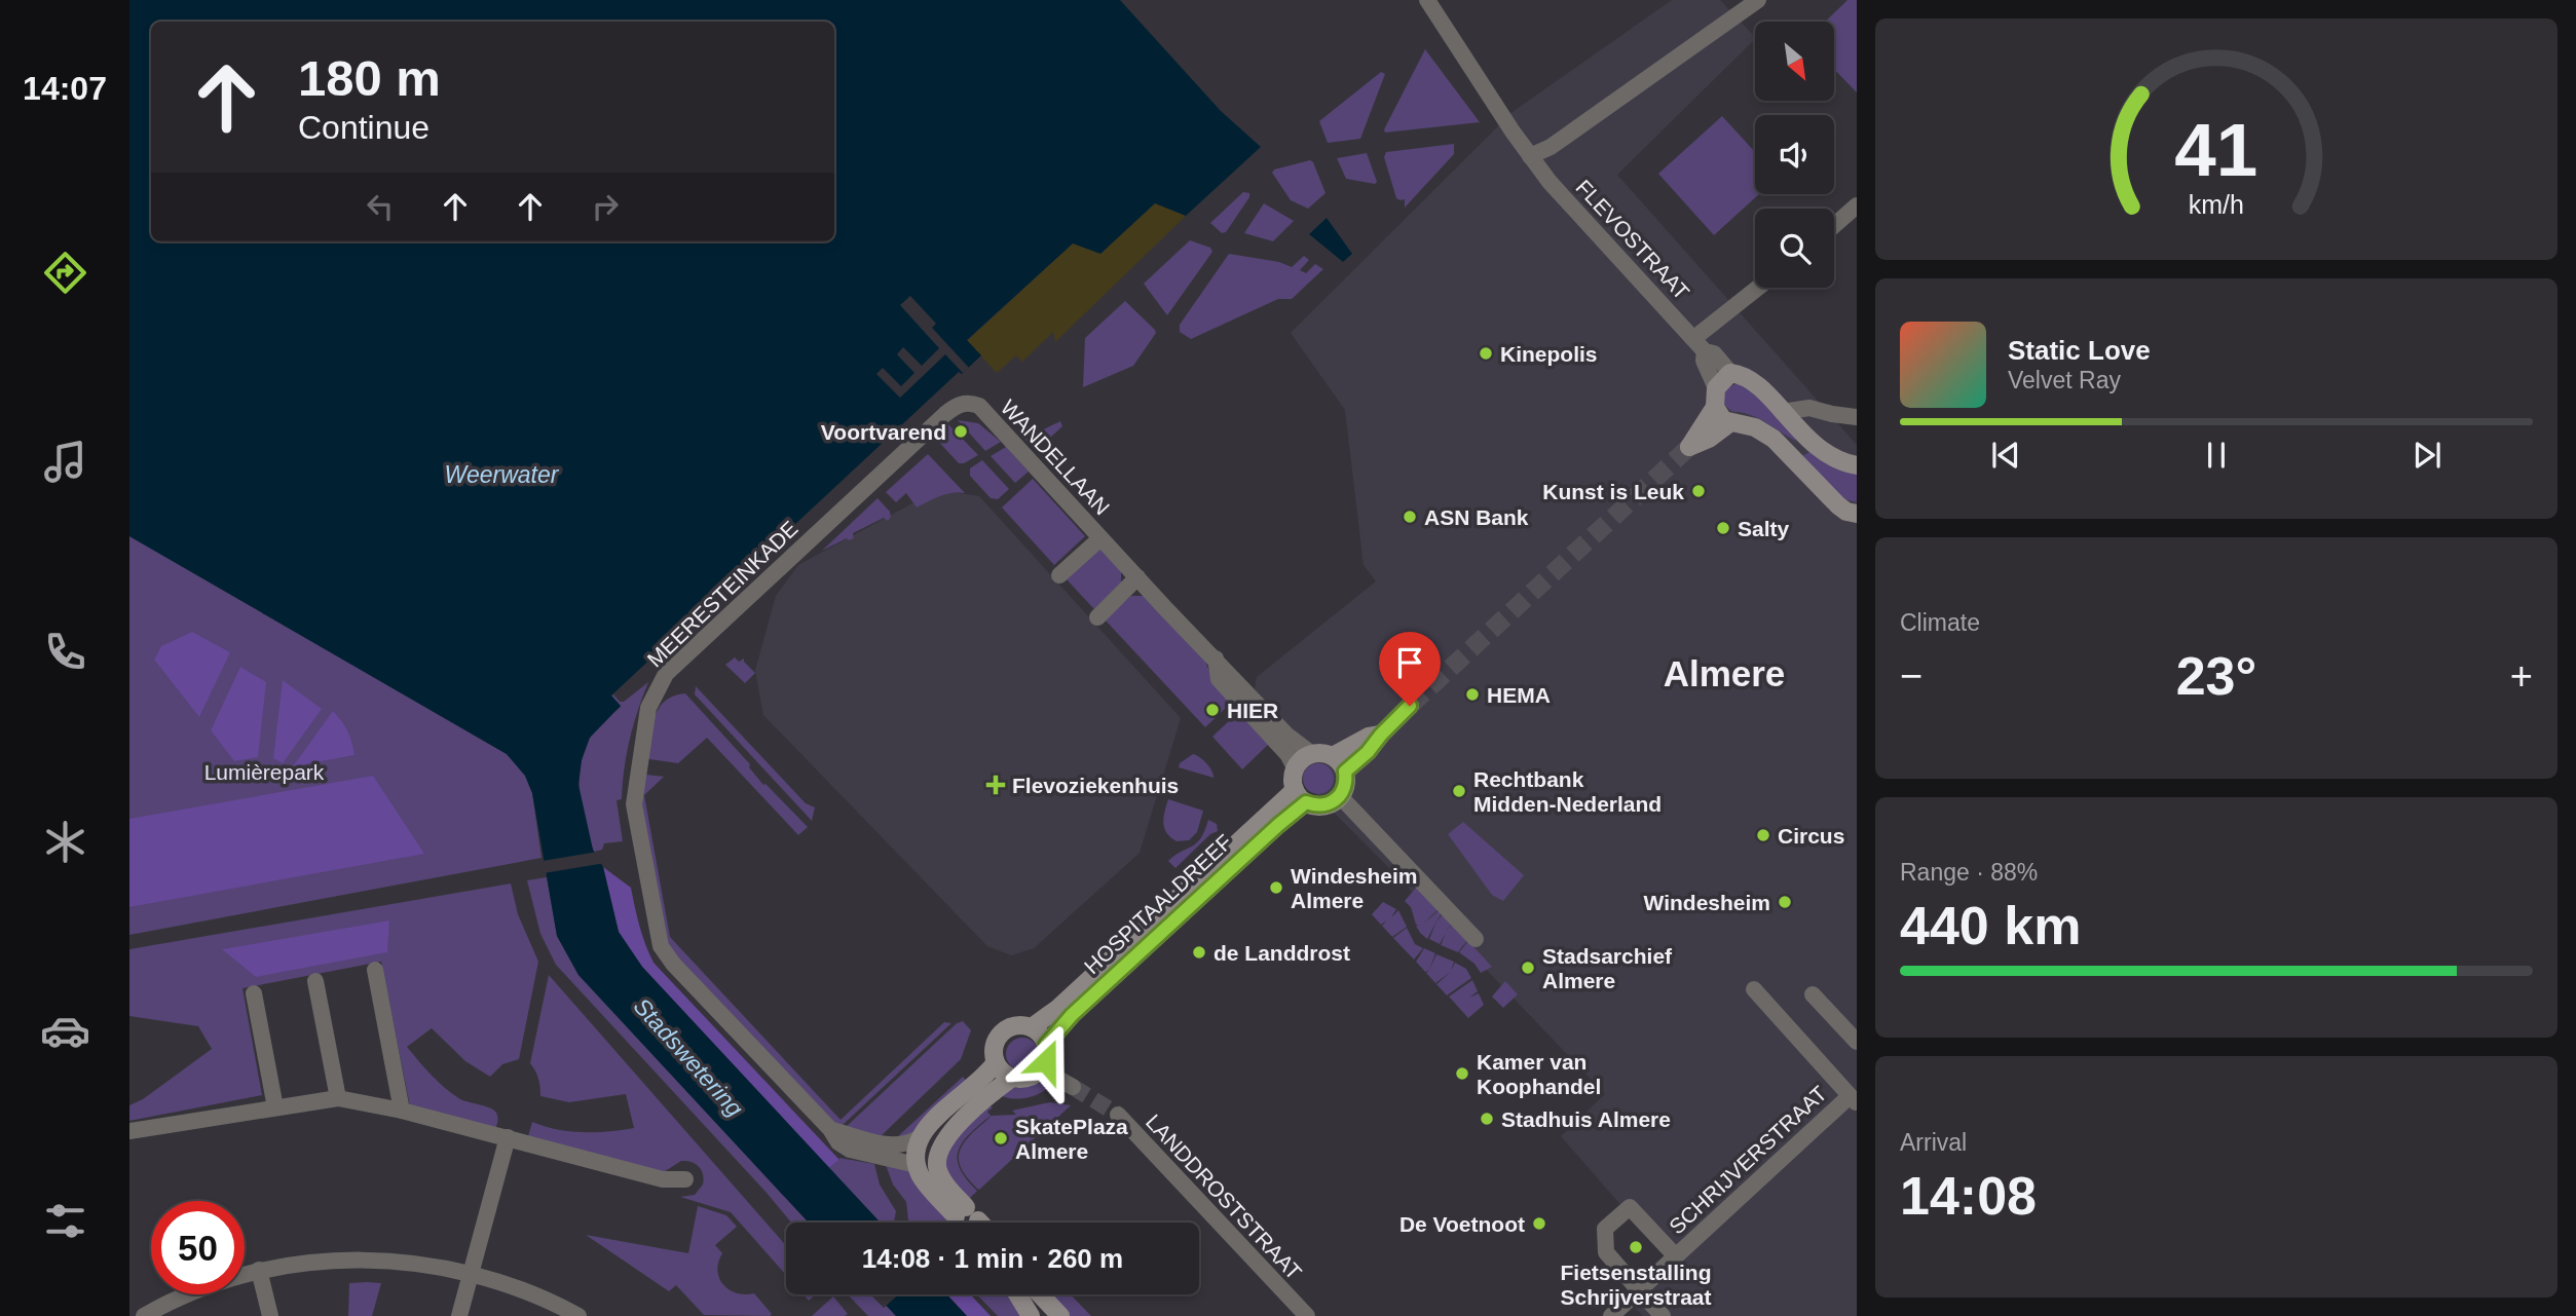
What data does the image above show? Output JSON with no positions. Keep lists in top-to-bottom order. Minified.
{"streets":{"main road":["HOSPITAALDREEF"],"street":["FLEVOSTRAAT","WANDELLAAN","MEERESTEINKADE","SCHRIJVERSTRAAT","LANDDROSTSTRAAT"]},"crossings":[["WANDELLAAN","MEERESTEINKADE"],["WANDELLAAN","HOSPITAALDREEF"]],"districts":["Almere"],"water":["Weerwater","Stadswetering"],"parks":["Lumièrepark"],"places":{"other":["Kinepolis","Voortvarend","Kunst is Leuk","ASN Bank","Salty","HEMA","HIER","Rechtbank Midden-Nederland","Circus","Windesheim Almere","Windesheim","de Landdrost","Stadsarchief Almere","Kamer van Koophandel","Stadhuis Almere","SkatePlaza Almere","De Voetnoot","Fietsenstalling Schrijverstraat"],"health":["Flevoziekenhuis"]},"north":"bottom right","page":{"tabs":"14:07","turn":["180 m","Continue"],"song":["Static Love","Velvet Ray"],"tile":["Climate",["Range · 88%","440 km"],["Arrival","14:08"]],"heat":["−","23°","+"],"limit":"50","trip":"14:08 · 1 min · 260 m","gauge":["41","km/h"]}}
